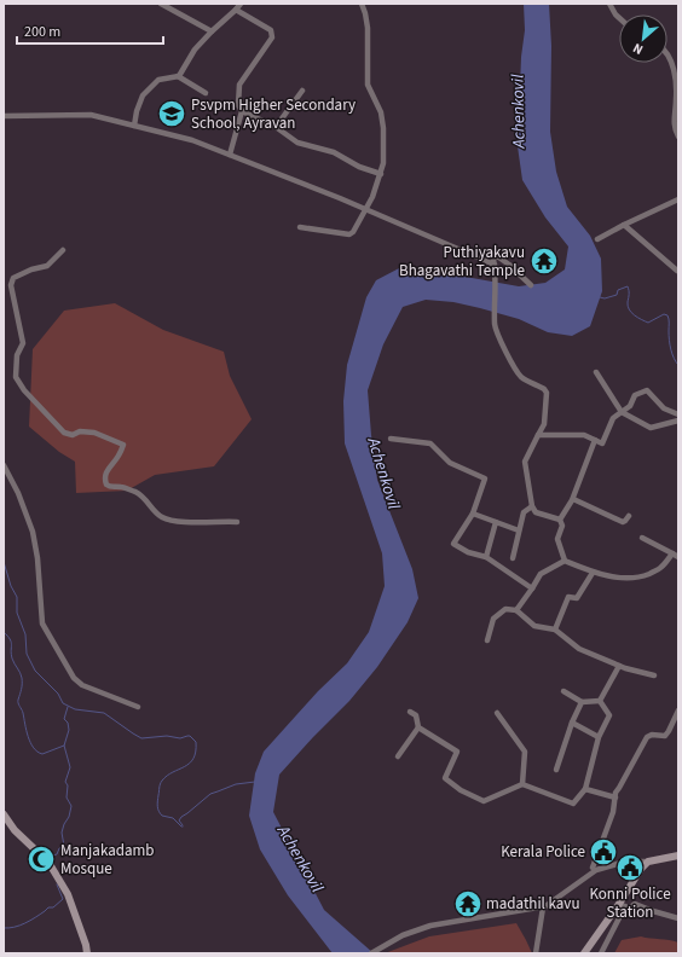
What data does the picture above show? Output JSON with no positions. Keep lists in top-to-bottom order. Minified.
{"water":["Achenkovil"],"places":{"school or university":["Psvpm Higher Secondary School, Ayravan"],"temple":["Puthiyakavu Bhagavathi Temple","madathil kavu"],"public building":["Kerala Police","Konni Police Station"],"mosque":["Manjakadamb Mosque"]},"scale_bar":"200 m","north":"bottom left"}
